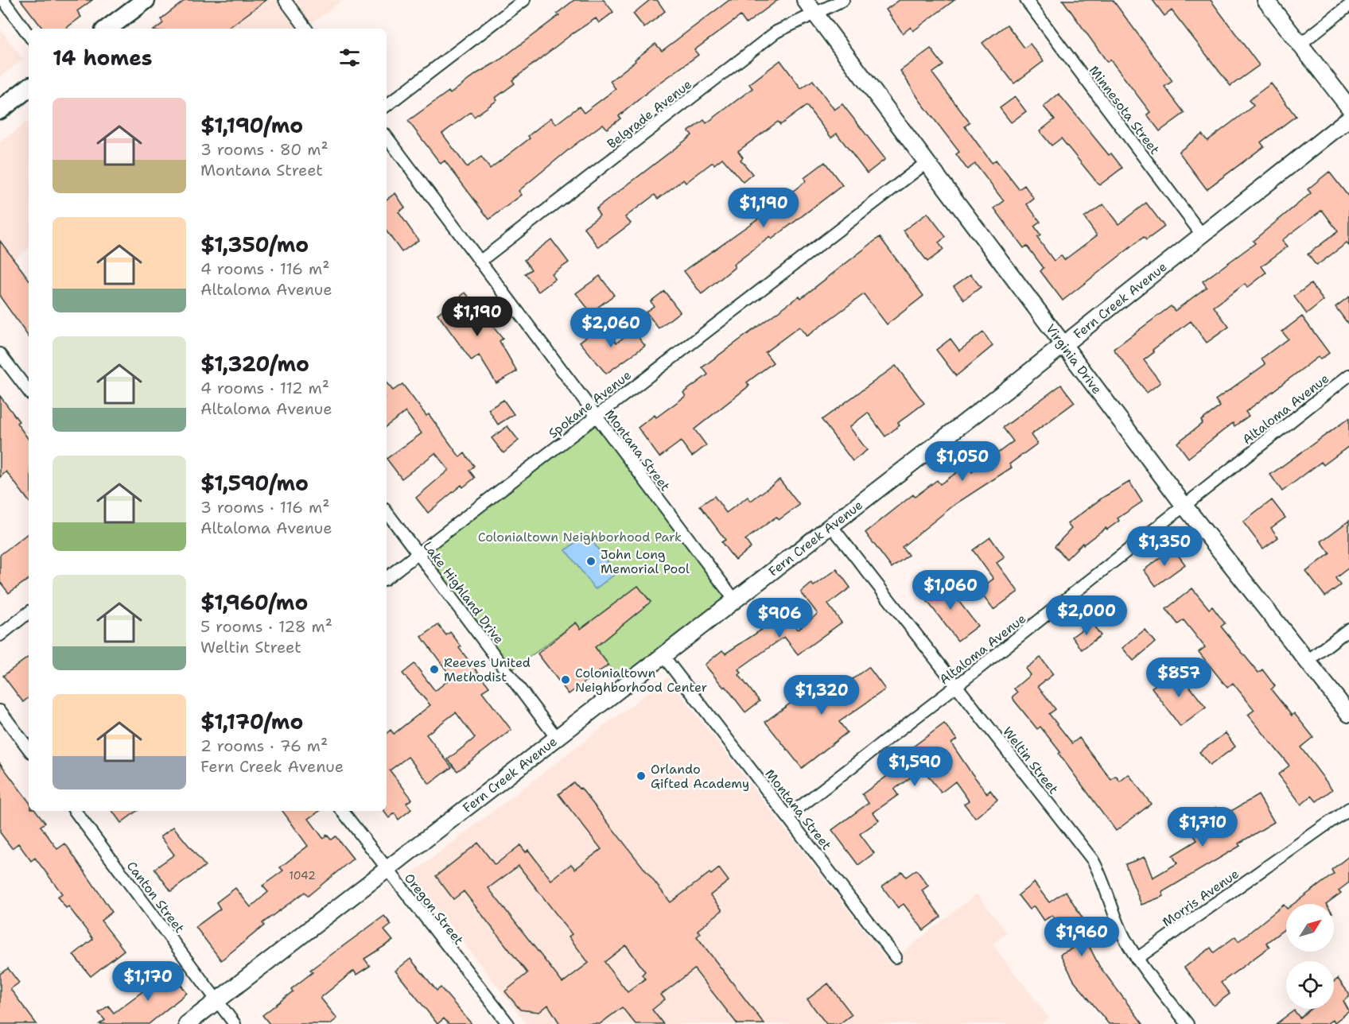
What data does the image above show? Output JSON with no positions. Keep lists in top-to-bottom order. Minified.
{"streets":{"street":["Minnesota Street","Belgrade Avenue","Fern Creek Avenue","Virginia Drive","Spokane Avenue","Altaloma Avenue","Montana Street","Lake Highland Drive","Weltin Street","Canton Street","Morris Avenue","Oregon Street"]},"crossings":[["Minnesota Street","Fern Creek Avenue"],["Belgrade Avenue","Virginia Drive"],["Belgrade Avenue","Montana Street"],["Fern Creek Avenue","Virginia Drive"],["Fern Creek Avenue","Montana Street"],["Fern Creek Avenue","Lake Highland Drive"],["Fern Creek Avenue","Weltin Street"],["Fern Creek Avenue","Canton Street"],["Fern Creek Avenue","Oregon Street"],["Virginia Drive","Spokane Avenue"],["Virginia Drive","Altaloma Avenue"],["Spokane Avenue","Montana Street"],["Spokane Avenue","Lake Highland Drive"],["Altaloma Avenue","Montana Street"],["Altaloma Avenue","Weltin Street"],["Weltin Street","Morris Avenue"]],"parks":["Colonialtown Neighborhood Park"],"places":["John Long Memorial Pool","Reeves United Methodist","Colonialtown Neighborhood Center","Orlando Gifted Academy"],"house_numbers":["1042"],"north":"top right","page":{"heading":"14 homes","list":[{"name":"$1,190/mo","note":"3 rooms · 80 m² · Montana Street"},{"name":"$1,350/mo","note":"4 rooms · 116 m² · Altaloma Avenue"},{"name":"$1,320/mo","note":"4 rooms · 112 m² · Altaloma Avenue"},{"name":"$1,590/mo","note":"3 rooms · 116 m² · Altaloma Avenue"},{"name":"$1,960/mo","note":"5 rooms · 128 m² · Weltin Street"},{"name":"$1,170/mo","note":"2 rooms · 76 m² · Fern Creek Avenue"}],"price":["$1,190","$1,190","$2,060","$1,050","$1,350","$1,060","$2,000","$906","$857","$1,320","$1,590","$1,710","$1,960","$1,170"]}}
